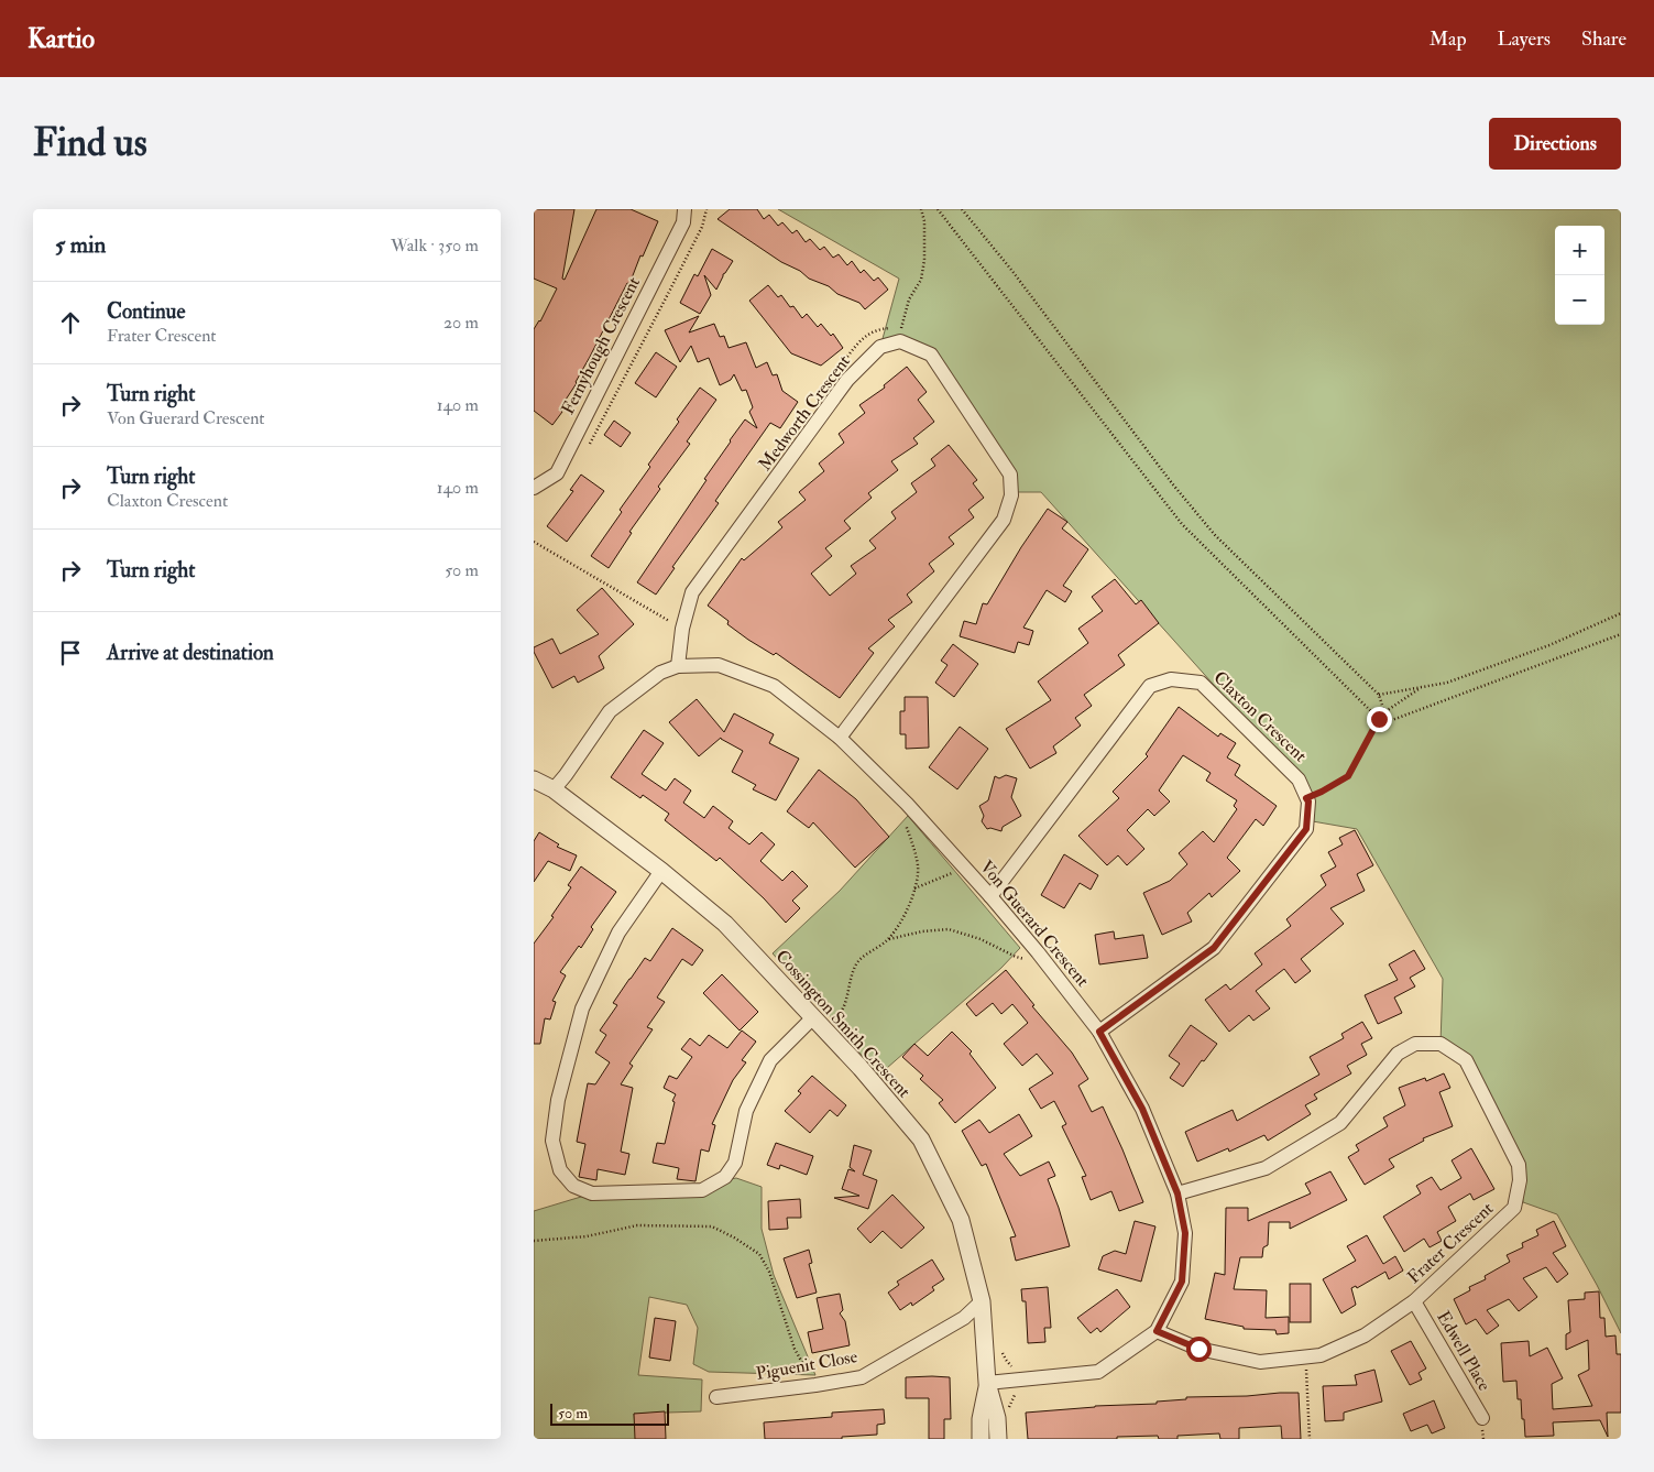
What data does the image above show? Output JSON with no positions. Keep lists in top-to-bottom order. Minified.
{"streets":{"street":["Fernyhough Crescent","Medworth Crescent","Claxton Crescent","Von Guerard Crescent","Cossington Smith Crescent","Frater Crescent","Edwell Place","Piguenit Close"]},"crossings":[["Medworth Crescent","Von Guerard Crescent"],["Claxton Crescent","Von Guerard Crescent"],["Von Guerard Crescent","Cossington Smith Crescent"],["Von Guerard Crescent","Frater Crescent"],["Cossington Smith Crescent","Piguenit Close"],["Frater Crescent","Edwell Place"]],"scale_bar":"50 m","page":{"header":"Kartio","nav":["Map","Layers","Share"],"buttons":"Directions","title":"Find us","heading":["5 min","Walk · 350 m"],"map_buttons":["+","−"],"list":[["Continue","Frater Crescent","20 m"],["Turn right","Von Guerard Crescent","140 m"],["Turn right","Claxton Crescent","140 m"],["Turn right","50 m"],"Arrive at destination"],"scale":"50 m"}}
